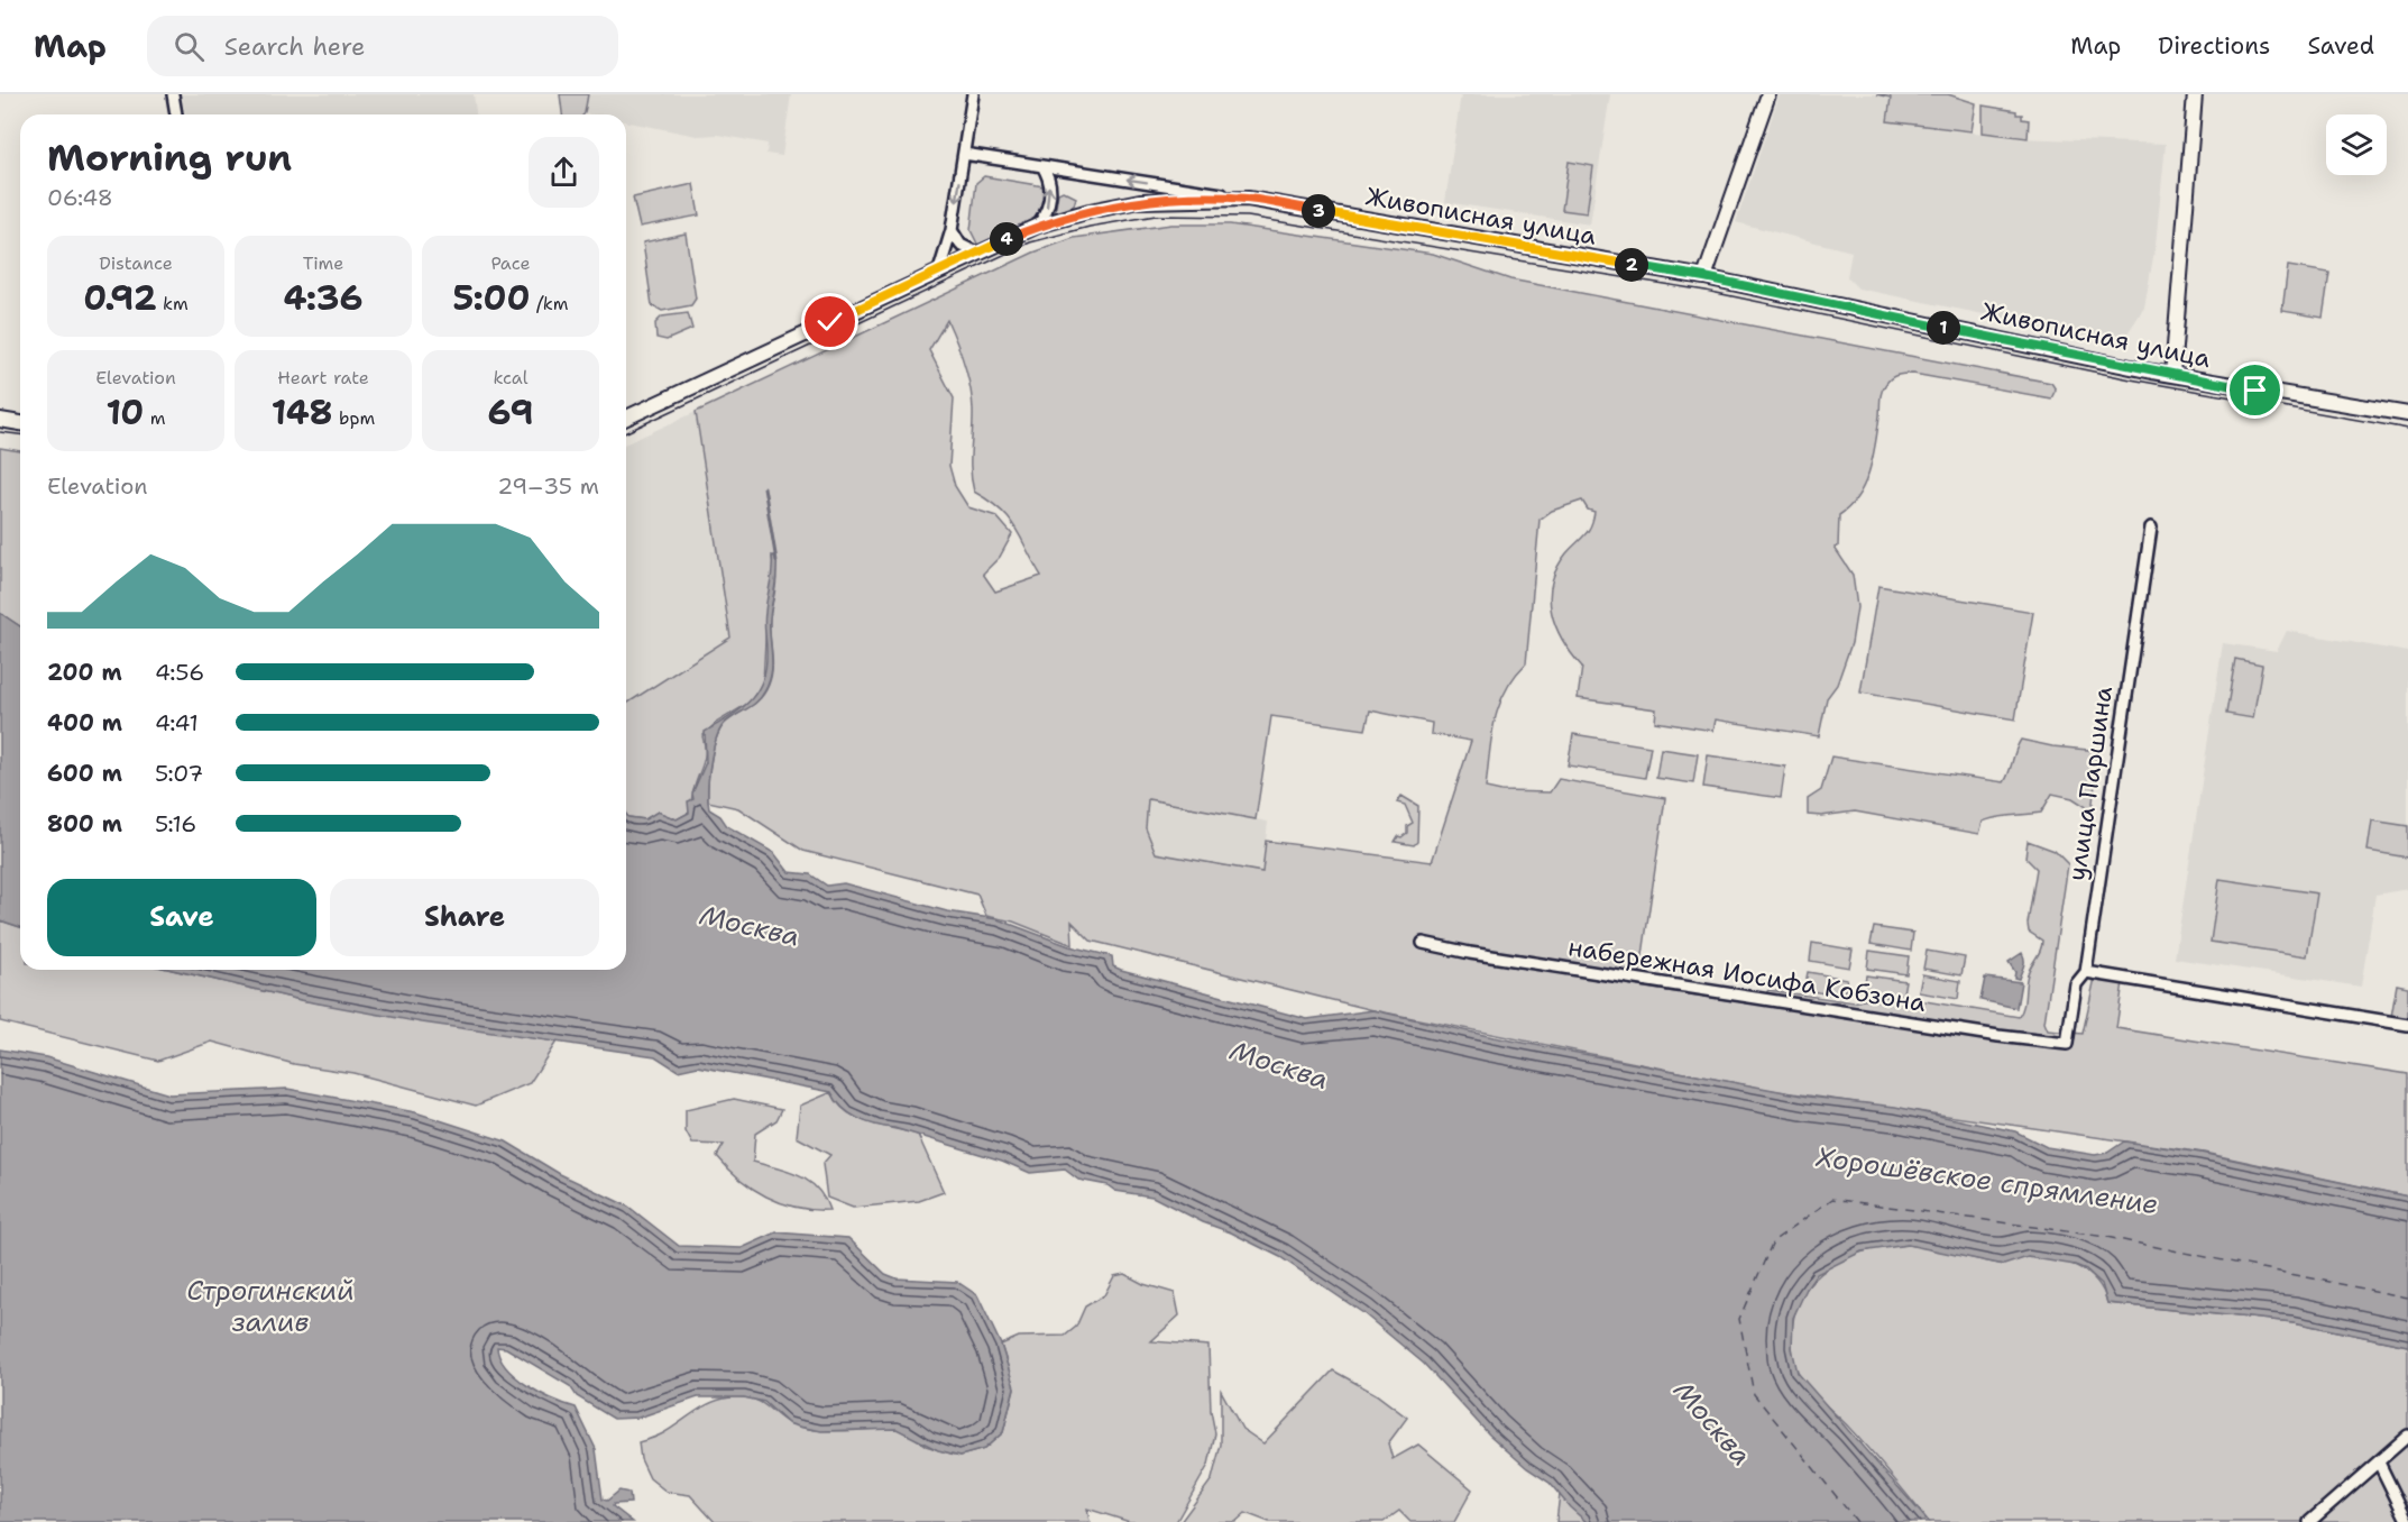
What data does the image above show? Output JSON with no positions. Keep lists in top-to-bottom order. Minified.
{"streets":{"street":["Живописная улица","улица Паршина","набережная Иосифа Кобзона"]},"crossings":[["улица Паршина","набережная Иосифа Кобзона"]],"water":["Москва","Хорошёвское спрямление","Строгинский залив"],"page":{"header":"Map","search":"Search here","nav":["Map","Directions","Saved"],"heading":["Morning run","06:48"],"pins":["3","4","2","1"],"stats":[["Distance","0.92 km"],["Time","4:36"],["Pace","5:00 /km"],["Elevation","10 m"],["Heart rate","148 bpm"],["kcal","69"]],"chart":["Elevation","29–35 m"],"list":[{"name":"200 m","note":"4:56"},{"name":"400 m","note":"4:41"},{"name":"600 m","note":"5:07"},{"name":"800 m","note":"5:16"}],"buttons":["Save","Share"]}}
